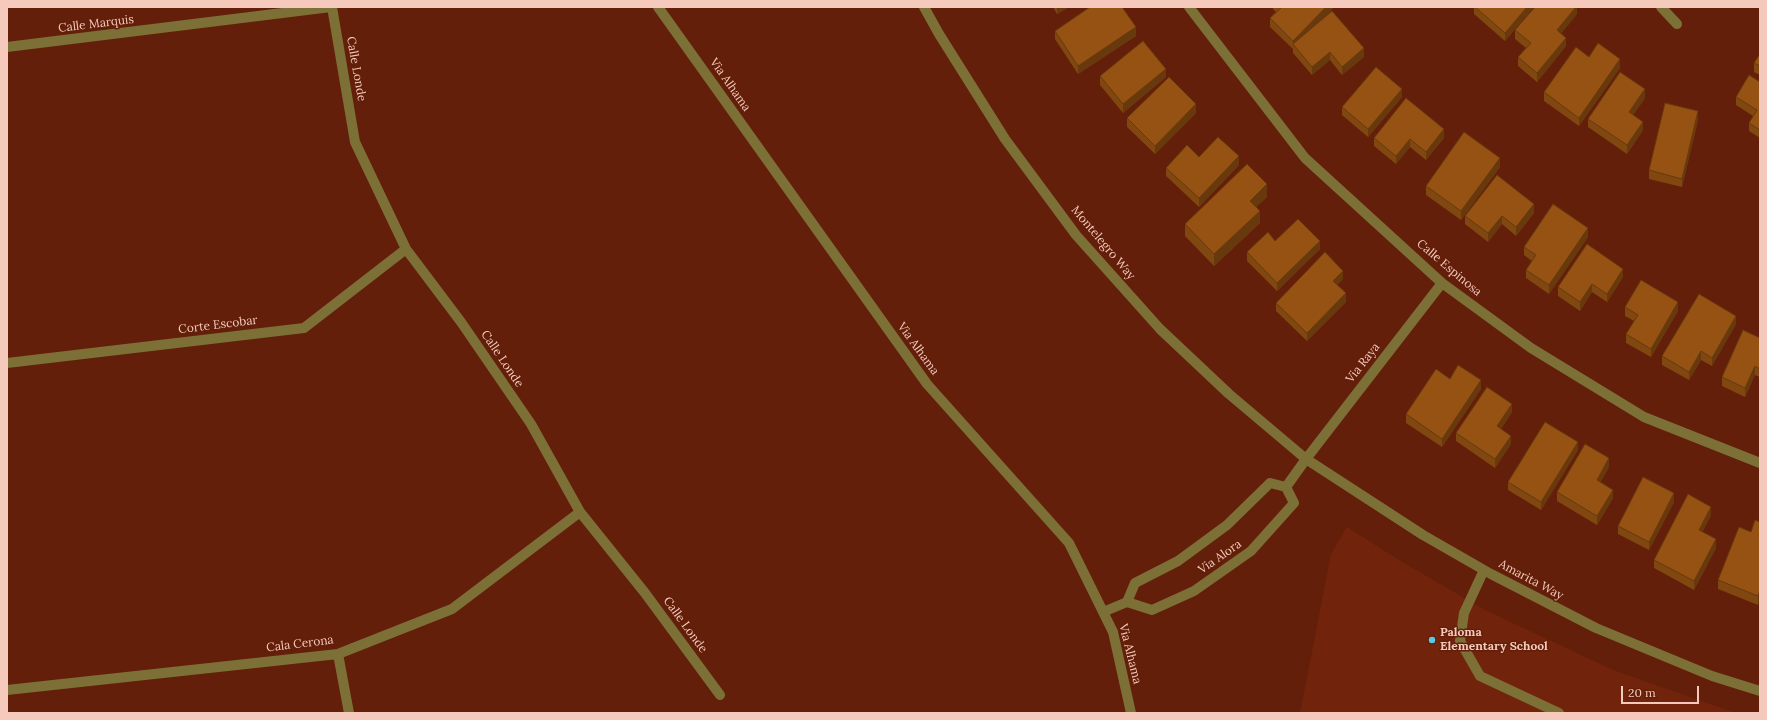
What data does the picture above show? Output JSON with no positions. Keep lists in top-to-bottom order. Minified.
{"streets":{"street":["Calle Marquis","Calle Londe","Via Alhama","Montelegro Way","Calle Espinosa","Corte Escobar","Via Raya","Via Alora","Amarita Way","Cala Cerona"]},"crossings":[["Calle Marquis","Calle Londe"],["Calle Londe","Corte Escobar"],["Calle Londe","Cala Cerona"],["Montelegro Way","Via Raya"],["Montelegro Way","Amarita Way"],["Calle Espinosa","Via Raya"],["Via Raya","Amarita Way"]],"places":["Paloma Elementary School"],"scale_bar":"20 m"}
